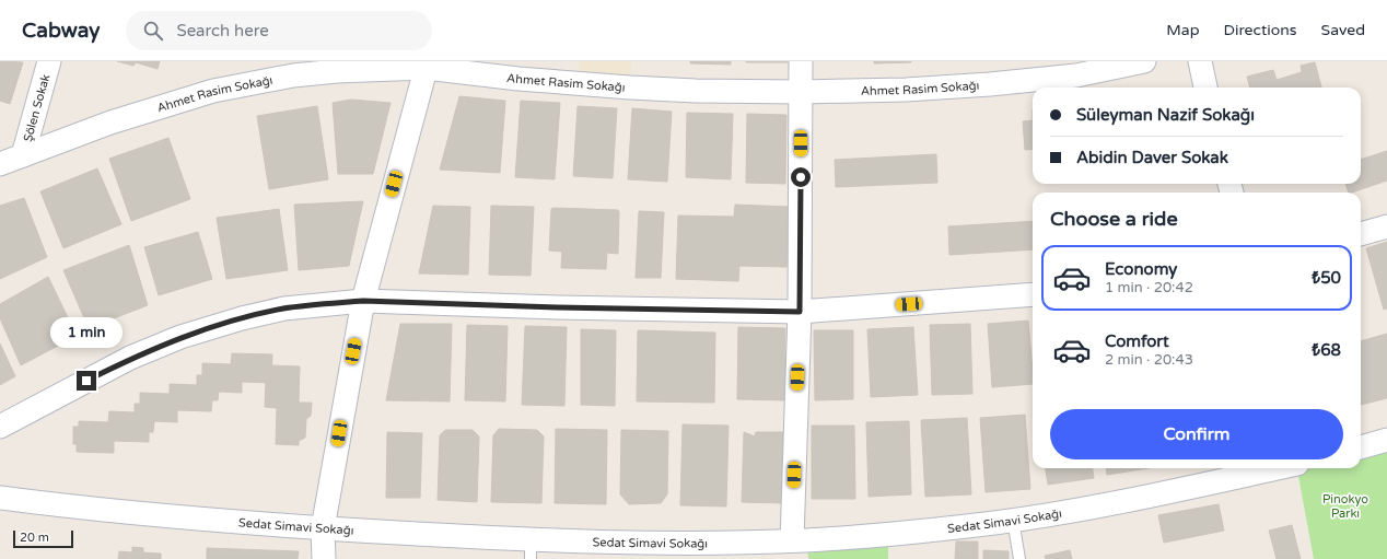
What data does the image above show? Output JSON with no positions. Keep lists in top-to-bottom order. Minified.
{"streets":{"street":["Ahmet Rasim Sokağı","Şölen Sokak","Sedat Simavi Sokağı"]},"crossings":[["Ahmet Rasim Sokağı","Şölen Sokak"]],"parks":["Pinokyo Parkı"],"scale_bar":"20 m","page":{"header":"Cabway","search":"Search here","nav":["Map","Directions","Saved"],"banner":["Süleyman Nazif Sokağı","Abidin Daver Sokak"],"heading":"Choose a ride","list":[{"name":"Economy","note":"1 min · 20:42","value":"₺50"},{"name":"Comfort","note":"2 min · 20:43","value":"₺68"}],"bubble":"1 min","buttons":"Confirm","scale":"20 m"}}
